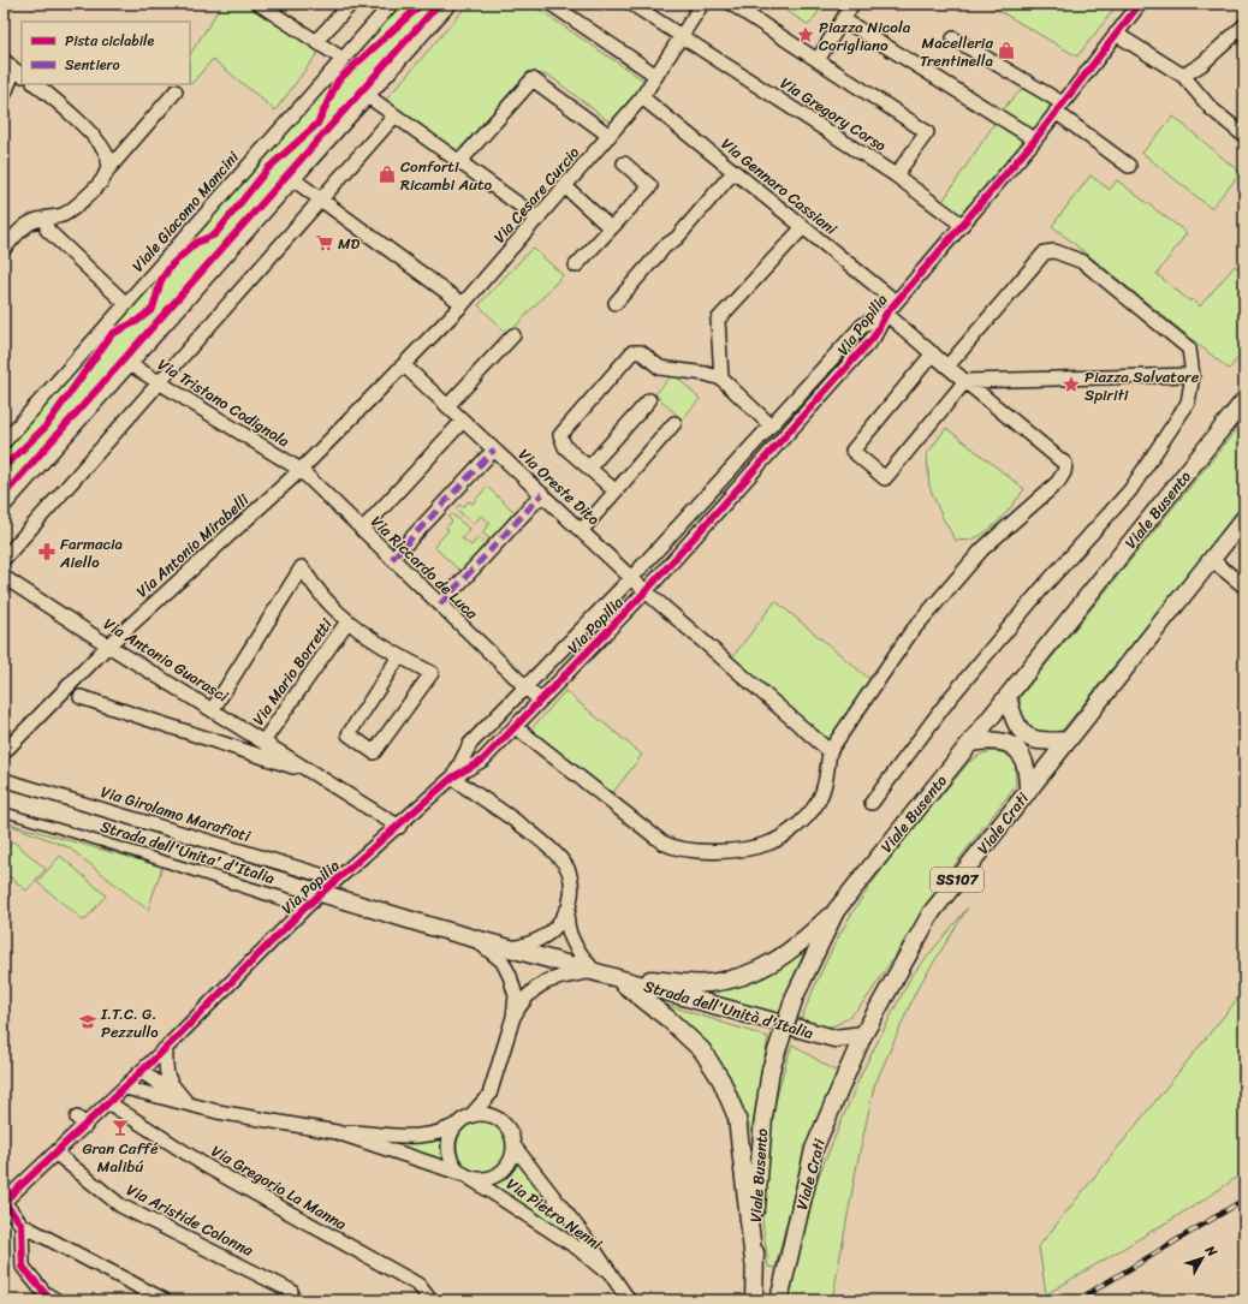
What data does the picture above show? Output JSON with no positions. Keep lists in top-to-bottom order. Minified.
{"streets":{"main road":["Viale Busento","Viale Crati","Strada dell'Unita' d'Italia","SS107","Strada dell'Unità d'Italia"],"street":["Via Gregory Corso","Via Gennaro Cassiani","Via Cesare Curcio","Viale Giacomo Mancini","Via Popilia","Via Tristano Codignola","Via Oreste Dito","Via Antonio Mirabelli","Via Riccardo de Luca","Via Antonio Guarasci","Via Mario Borretti","Via Girolamo Marafioti","Via Gregorio La Manna","Via Pietro Nenni","Via Aristide Colonna"]},"crossings":[["Via Gregory Corso","Via Cesare Curcio"],["Via Gregory Corso","Via Popilia"],["Via Gennaro Cassiani","Via Cesare Curcio"],["Via Gennaro Cassiani","Via Popilia"],["Via Cesare Curcio","Via Oreste Dito"],["Via Cesare Curcio","Via Antonio Mirabelli"],["Via Popilia","Via Oreste Dito"],["Via Popilia","Via Riccardo de Luca"],["Via Popilia","Via Antonio Guarasci"],["Via Popilia","Via Girolamo Marafioti"],["Via Popilia","Via Gregorio La Manna"],["Via Popilia","Via Aristide Colonna"],["Via Tristano Codignola","Via Antonio Mirabelli"],["Via Tristano Codignola","Via Riccardo de Luca"],["Via Oreste Dito","Via Antonio Mirabelli"],["Via Antonio Mirabelli","Via Riccardo de Luca"],["Via Antonio Mirabelli","Via Antonio Guarasci"],["Via Antonio Guarasci","Via Mario Borretti"],["Viale Crati","Strada dell'Unità d'Italia"],["Strada dell'Unita' d'Italia","Strada dell'Unità d'Italia"]],"places":{"place":["Piazza Nicola Corigliano","Piazza Salvatore Spiriti"],"shop":["Macelleria Trentinella","Conforti Ricambi Auto"],"supermarket":["MD"],"pharmacy":["Farmacia Aiello"],"school or university":["I.T.C. G. Pezzullo"],"bar":["Gran Caffé Malibú"]},"legend":["Pista ciclabile","Sentiero"],"north":"top right"}
